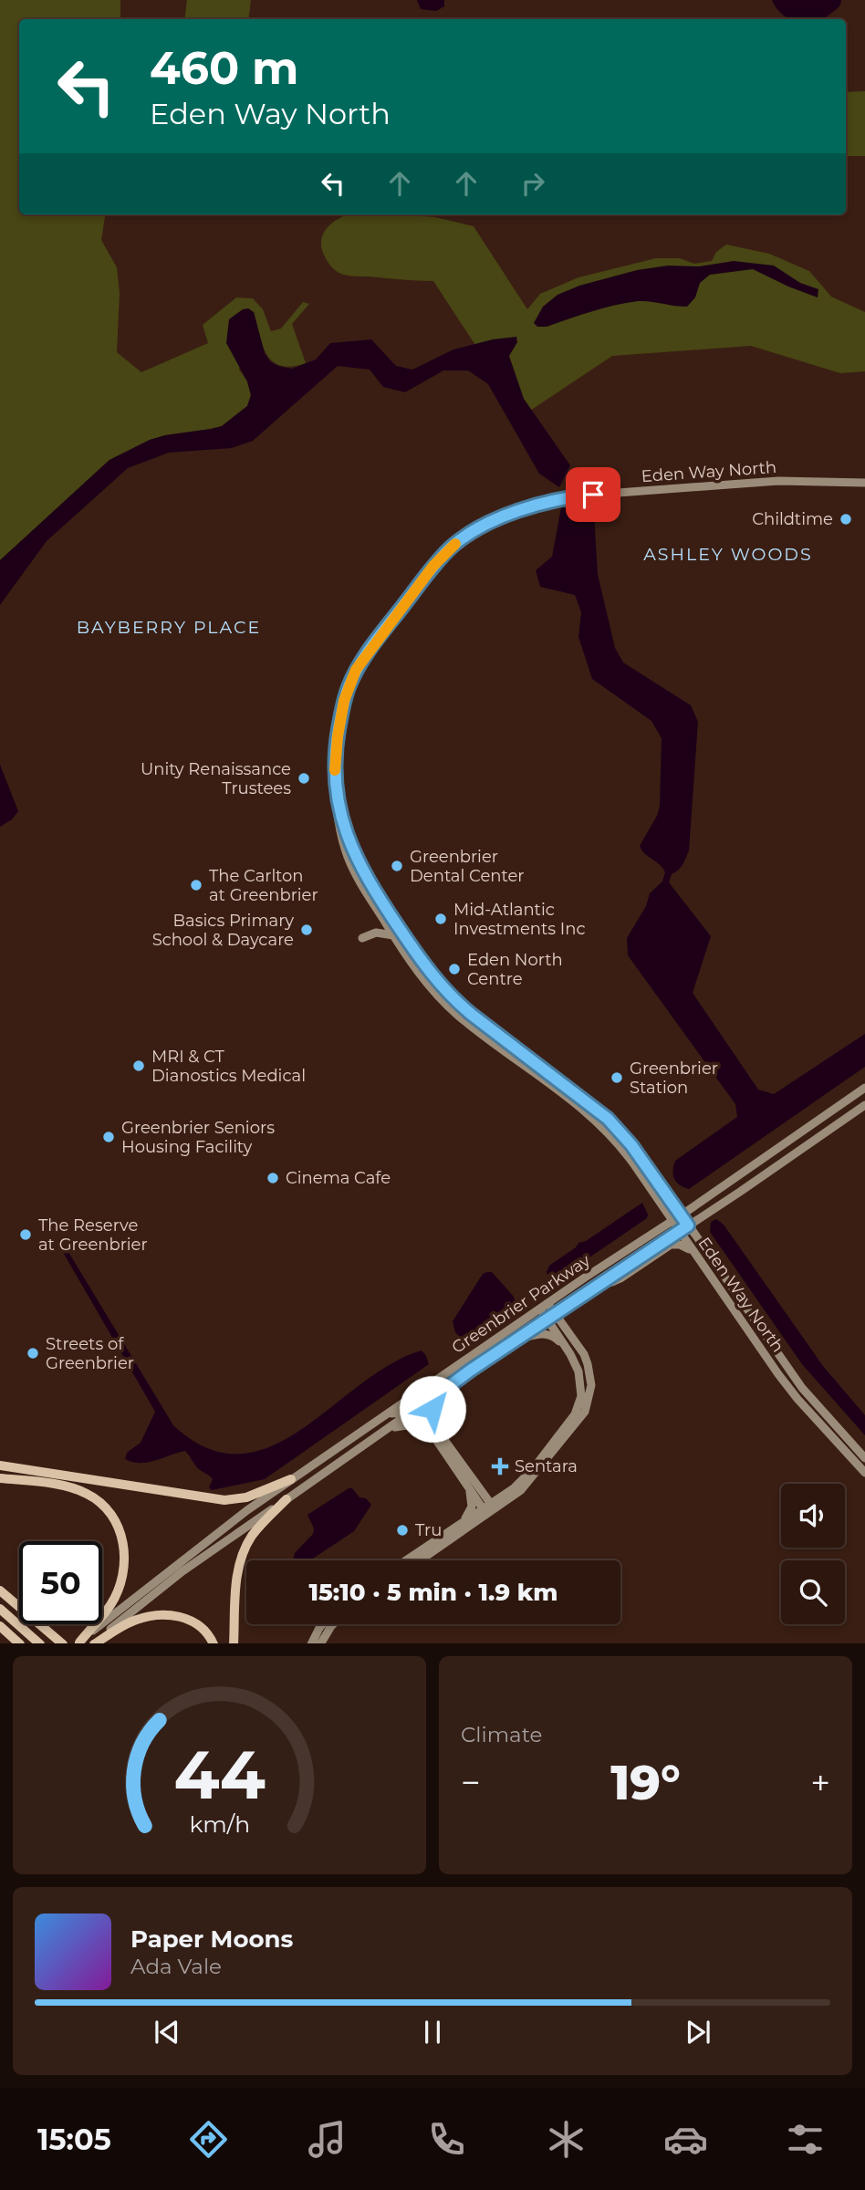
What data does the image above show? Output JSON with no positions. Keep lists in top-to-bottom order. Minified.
{"streets":{"street":["Eden Way North","Greenbrier Parkway"]},"crossings":[["Eden Way North","Greenbrier Parkway"]],"districts":["ASHLEY WOODS","BAYBERRY PLACE"],"places":{"other":["Childtime","Unity Renaissance Trustees","Greenbrier Dental Center","The Carlton at Greenbrier","Mid-Atlantic Investments Inc","Basics Primary School & Daycare","Eden North Centre","MRI & CT Dianostics Medical","Greenbrier Station","Greenbrier Seniors Housing Facility","Cinema Cafe","The Reserve at Greenbrier","Streets of Greenbrier","Tru"],"health":["Sentara"]},"page":{"turn":["460 m","Eden Way North"],"limit":"50","trip":"15:10 · 5 min · 1.9 km","tile":"Climate","heat":["−","19°","+"],"song":["Paper Moons","Ada Vale"],"tabs":"15:05","gauge":["44","km/h"]}}
